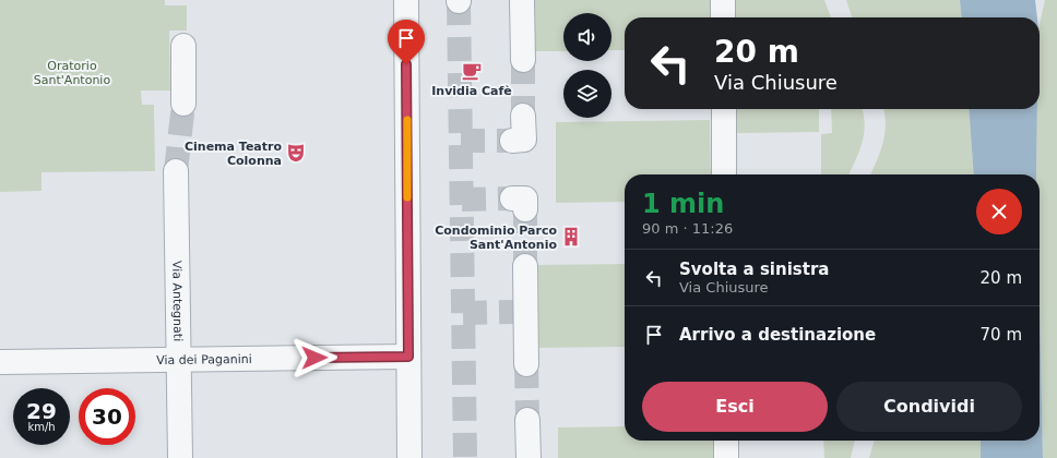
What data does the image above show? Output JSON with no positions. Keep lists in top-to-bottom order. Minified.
{"streets":{"street":["Via Antegnati","Via dei Paganini"]},"crossings":[["Via Antegnati","Via dei Paganini"]],"parks":["Oratorio Sant'Antonio"],"places":{"cafe":["Invidia Cafè"],"theatre":["Cinema Teatro Colonna"],"building":["Condominio Parco Sant'Antonio"]},"page":{"turn":["20 m","Via Chiusure"],"heading":["1 min","90 m · 11:26"],"list":[{"name":"Svolta a sinistra","note":"Via Chiusure","value":"20 m"},{"name":"Arrivo a destinazione","value":"70 m"}],"buttons":["Esci","Condividi"],"speed":"29 km/h","limit":"30"}}
